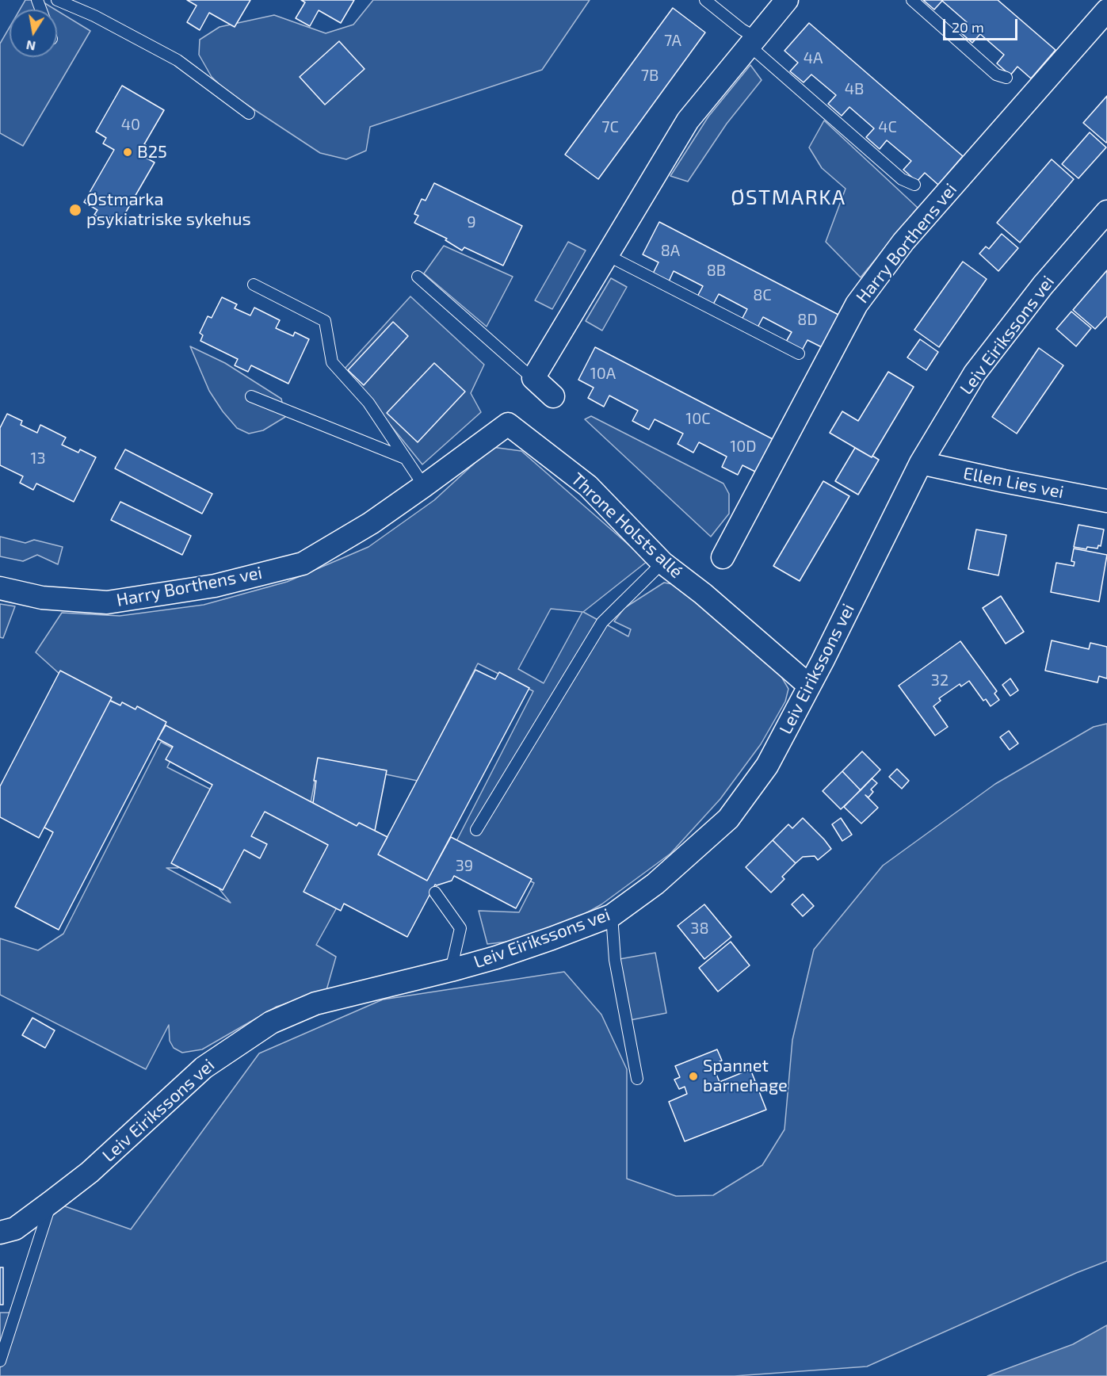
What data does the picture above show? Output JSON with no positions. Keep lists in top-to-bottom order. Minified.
{"streets":{"street":["Harry Borthens vei","Leiv Eirikssons vei","Ellen Lies vei","Throne Holsts allé"]},"crossings":[["Harry Borthens vei","Throne Holsts allé"],["Leiv Eirikssons vei","Ellen Lies vei"],["Leiv Eirikssons vei","Throne Holsts allé"]],"districts":["ØSTMARKA"],"places":["B25","Østmarka psykiatriske sykehus","Spannet barnehage"],"house_numbers":["7A","4A","7B","4B","40","7C","4C","9","8A","8B","8C","8D","10A","10C","10D","13","32","39","38"],"scale_bar":"20 m","north":"bottom"}
